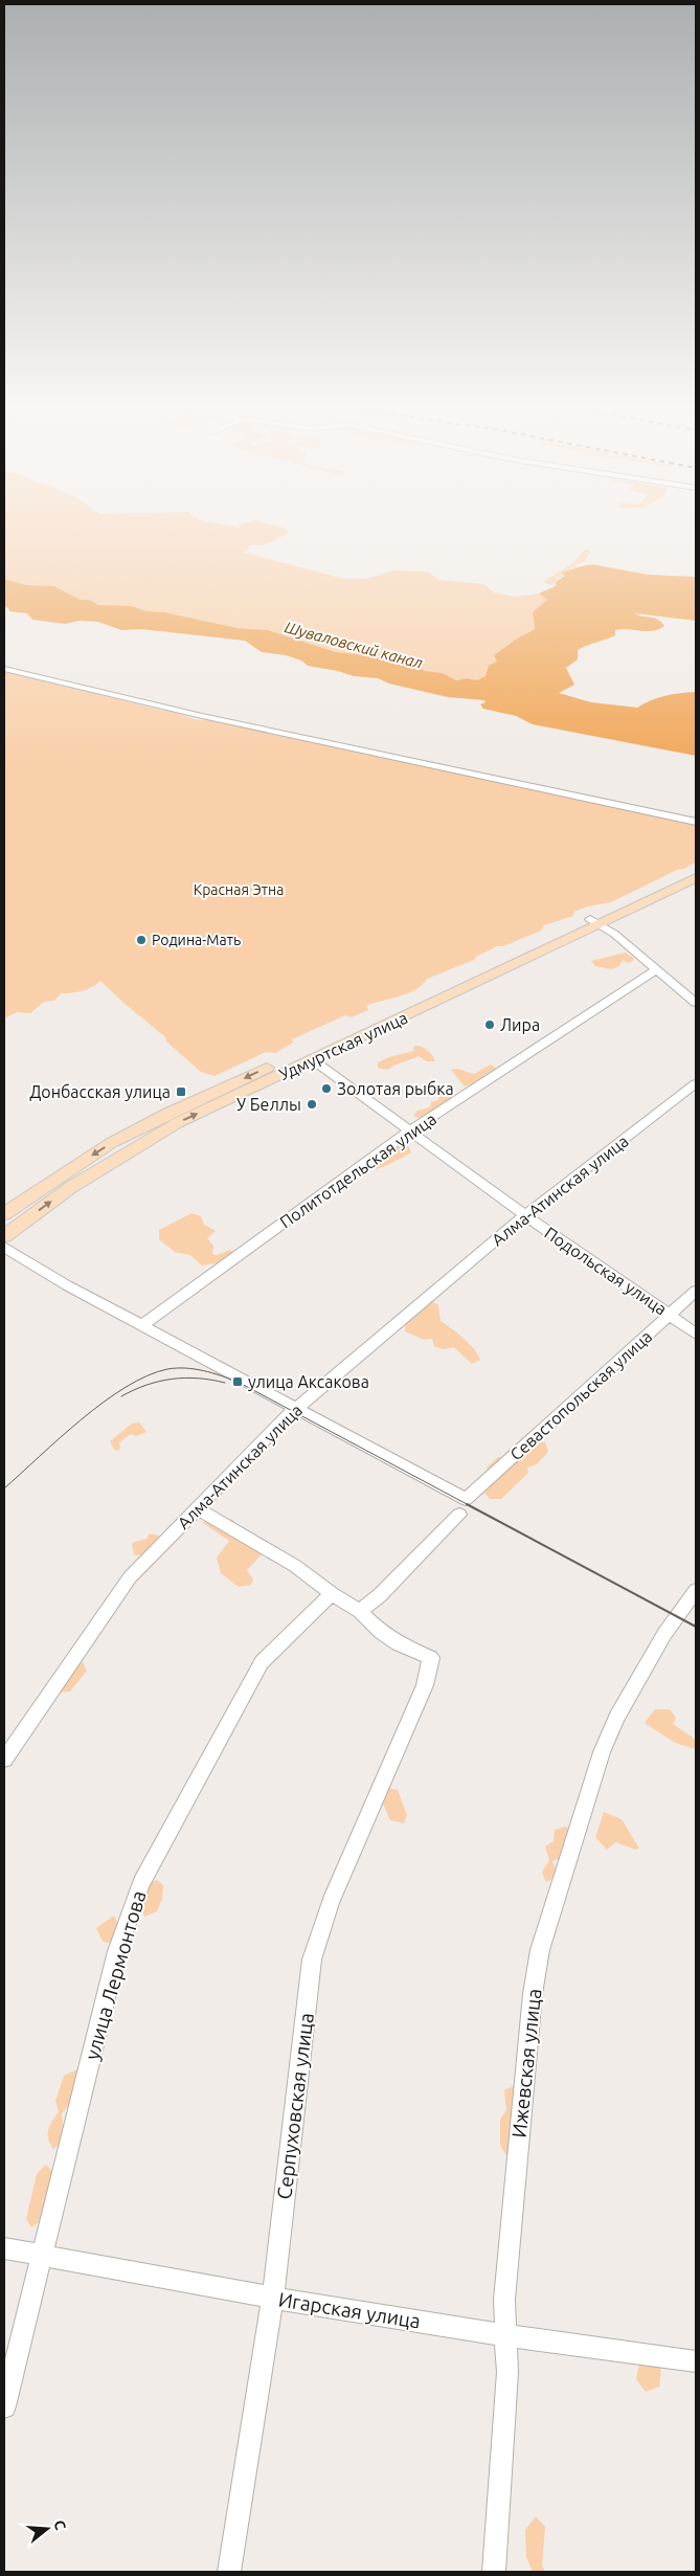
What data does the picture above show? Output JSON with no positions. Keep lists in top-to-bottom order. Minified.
{"streets":{"main road":["Удмуртская улица"],"street":["Политотдельская улица","Алма-Атинская улица","Подольская улица","Севастопольская улица","улица Лермонтова","Ижевская улица","Серпуховская улица","Игарская улица"]},"crossings":[["Удмуртская улица","Подольская улица"],["Политотдельская улица","Подольская улица"],["Алма-Атинская улица","Подольская улица"],["Алма-Атинская улица","Севастопольская улица"],["Подольская улица","Севастопольская улица"],["улица Лермонтова","Игарская улица"],["Ижевская улица","Игарская улица"],["Серпуховская улица","Игарская улица"]],"water":["Шуваловский канал"],"parks":["Красная Этна"],"places":{"other":["Родина-Мать","Лира","Золотая рыбка","У Беллы"],"transit":["Донбасская улица","улица Аксакова"]},"north":"right"}
